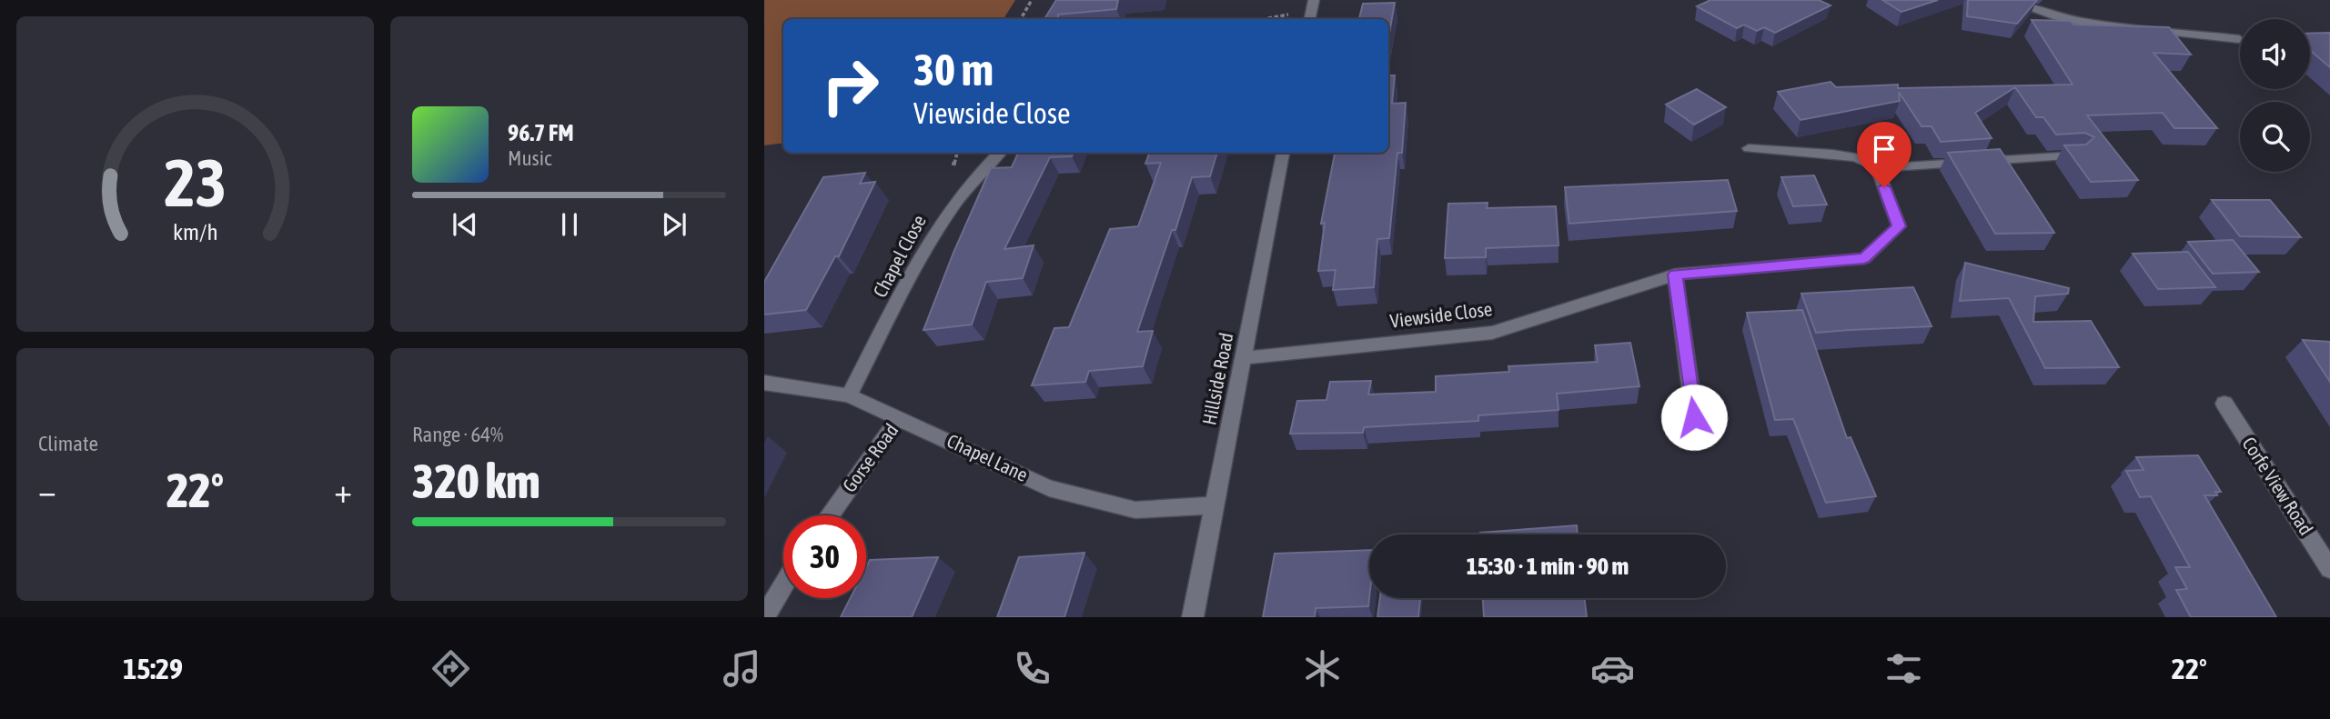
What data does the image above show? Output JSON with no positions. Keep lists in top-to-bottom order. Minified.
{"streets":{"street":["Chapel Close","Viewside Close","Hillside Road","Gorse Road","Chapel Lane","Corfe View Road"]},"crossings":[["Chapel Close","Chapel Lane"],["Viewside Close","Hillside Road"],["Hillside Road","Chapel Lane"],["Gorse Road","Chapel Lane"]],"page":{"turn":["30 m","Viewside Close"],"song":["96.7 FM","Music"],"tile":["Climate",["Range · 64%","320 km"]],"heat":["−","22°","+"],"limit":"30","trip":"15:30 · 1 min · 90 m","tabs":["15:29","22°"],"gauge":["23","km/h"]}}
